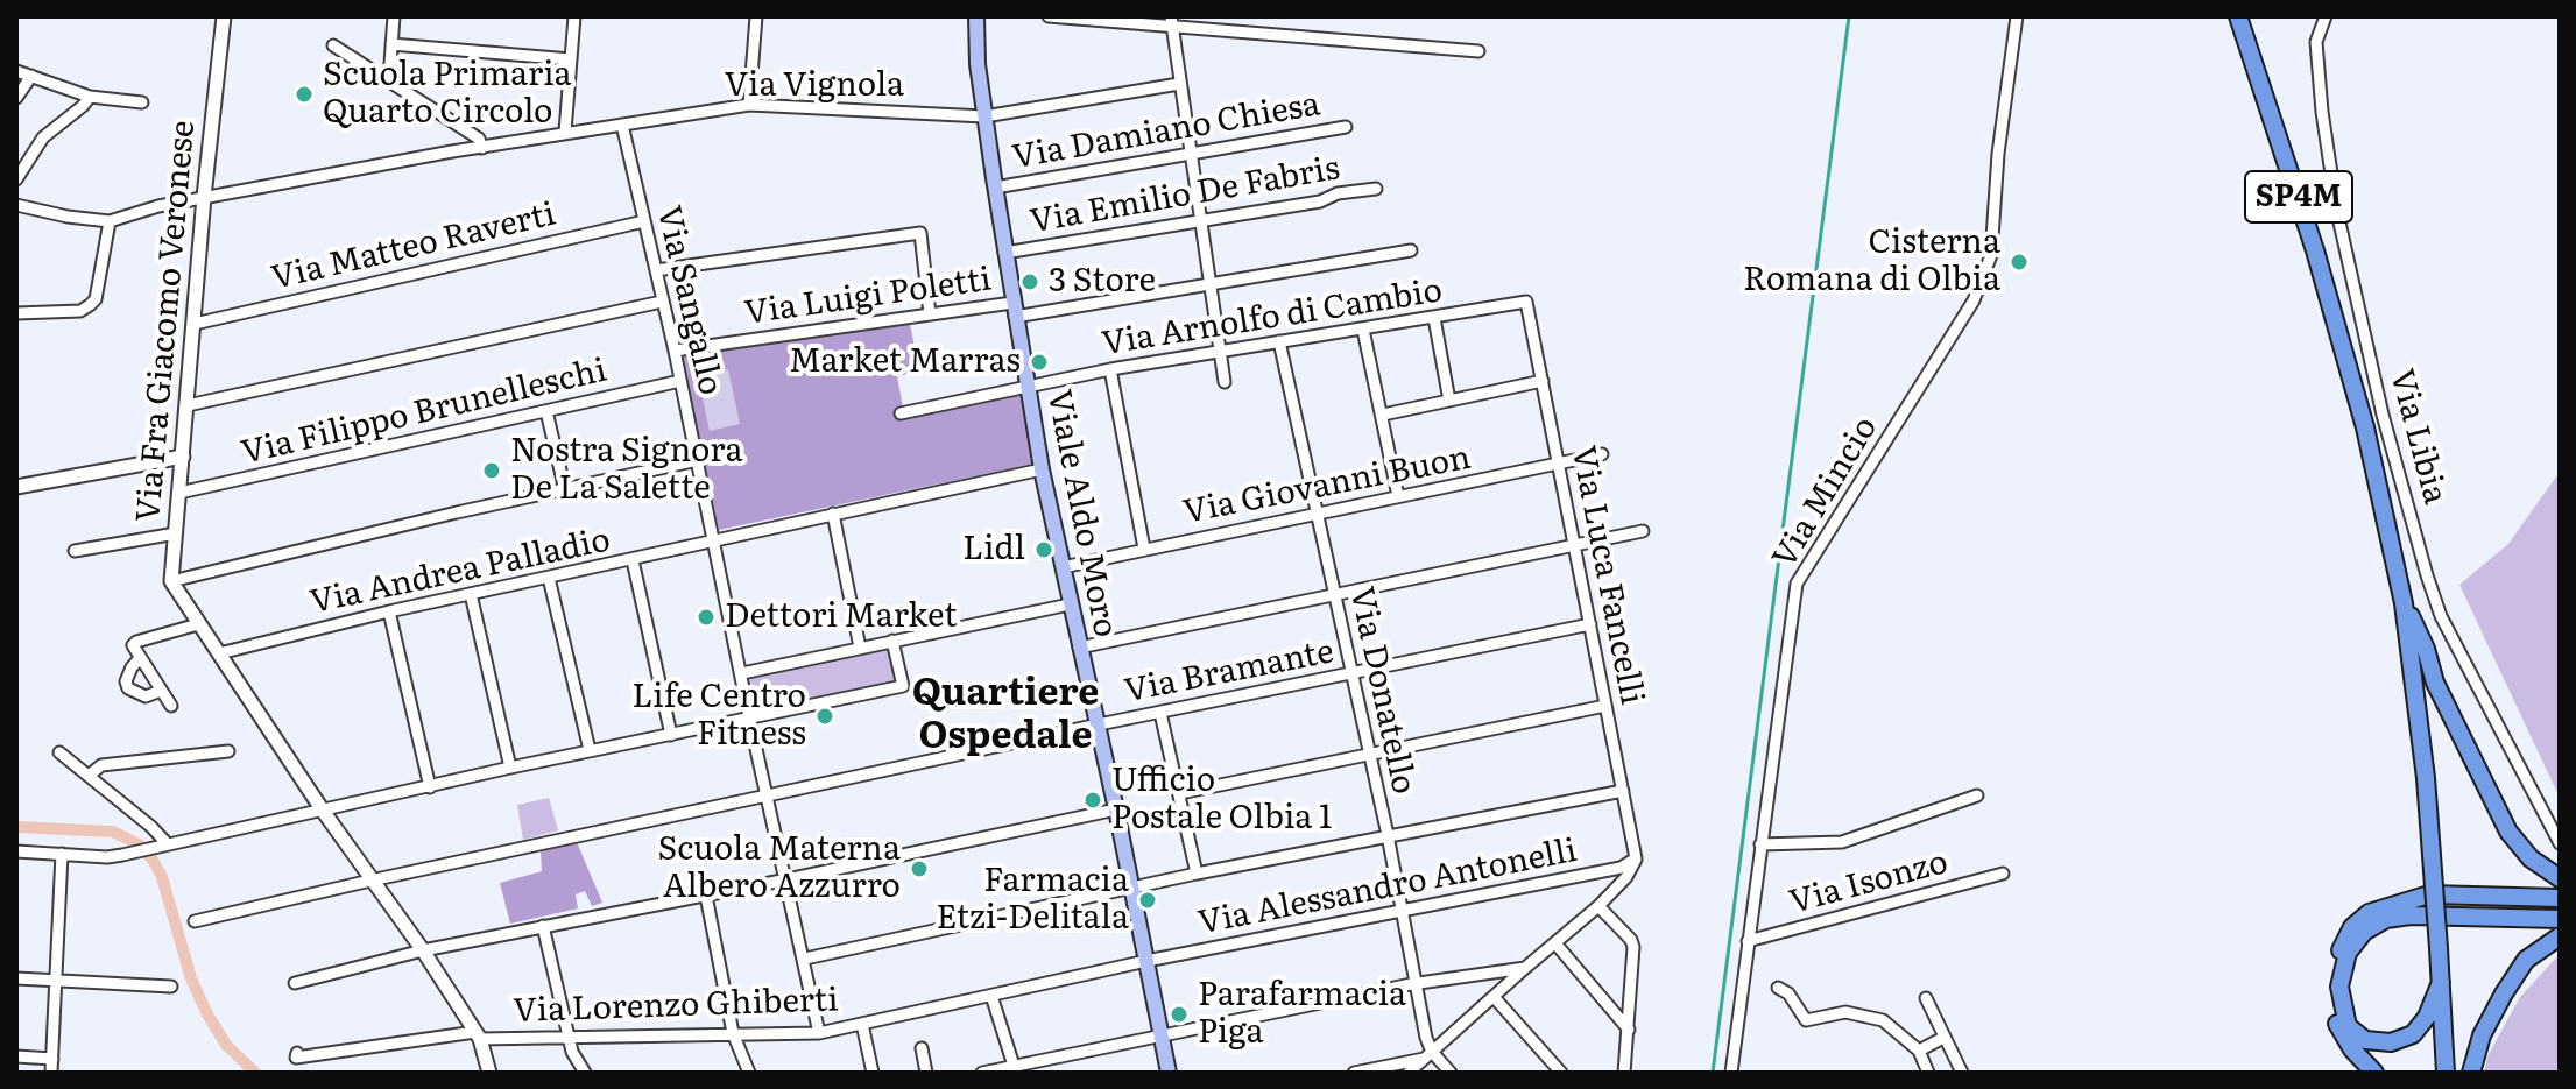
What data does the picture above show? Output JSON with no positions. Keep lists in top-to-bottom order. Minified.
{"streets":{"main road":["SP4M","Viale Aldo Moro"],"street":["Via Vignola","Via Damiano Chiesa","Via Emilio De Fabris","Via Matteo Raverti","Via Luigi Poletti","Via Sangallo","Via Arnolfo di Cambio","Via Fra Giacomo Veronese","Via Filippo Brunelleschi","Via Libia","Via Giovanni Buon","Via Mincio","Via Andrea Palladio","Via Luca Fancelli","Via Bramante","Via Donatello","Via Isonzo","Via Alessandro Antonelli","Via Lorenzo Ghiberti"]},"crossings":[["Via Vignola","Via Sangallo"],["Via Vignola","Via Fra Giacomo Veronese"],["Via Vignola","Viale Aldo Moro"],["Via Damiano Chiesa","Viale Aldo Moro"],["Via Emilio De Fabris","Viale Aldo Moro"],["Via Matteo Raverti","Via Sangallo"],["Via Matteo Raverti","Via Fra Giacomo Veronese"],["Via Luigi Poletti","Via Sangallo"],["Via Luigi Poletti","Viale Aldo Moro"],["Via Sangallo","Via Filippo Brunelleschi"],["Via Sangallo","Via Andrea Palladio"],["Via Sangallo","Via Bramante"],["Via Sangallo","Via Lorenzo Ghiberti"],["Via Arnolfo di Cambio","Viale Aldo Moro"],["Via Arnolfo di Cambio","Via Luca Fancelli"],["Via Arnolfo di Cambio","Via Donatello"],["Via Fra Giacomo Veronese","Via Filippo Brunelleschi"],["Via Giovanni Buon","Viale Aldo Moro"],["Via Giovanni Buon","Via Luca Fancelli"],["Via Giovanni Buon","Via Donatello"],["Via Mincio","Via Isonzo"],["Viale Aldo Moro","Via Andrea Palladio"],["Viale Aldo Moro","Via Bramante"],["Viale Aldo Moro","Via Alessandro Antonelli"],["Viale Aldo Moro","Via Lorenzo Ghiberti"],["Via Luca Fancelli","Via Bramante"],["Via Luca Fancelli","Via Alessandro Antonelli"],["Via Bramante","Via Donatello"],["Via Donatello","Via Alessandro Antonelli"],["Via Alessandro Antonelli","Via Lorenzo Ghiberti"]],"districts":["Quartiere Ospedale"],"places":["Scuola Primaria Quarto Circolo","Cisterna Romana di Olbia","3 Store","Market Marras","Nostra Signora De La Salette","Lidl","Dettori Market","Life Centro Fitness","Ufficio Postale Olbia 1","Scuola Materna Albero Azzurro","Farmacia Etzi-Delitala","Parafarmacia Piga"]}
